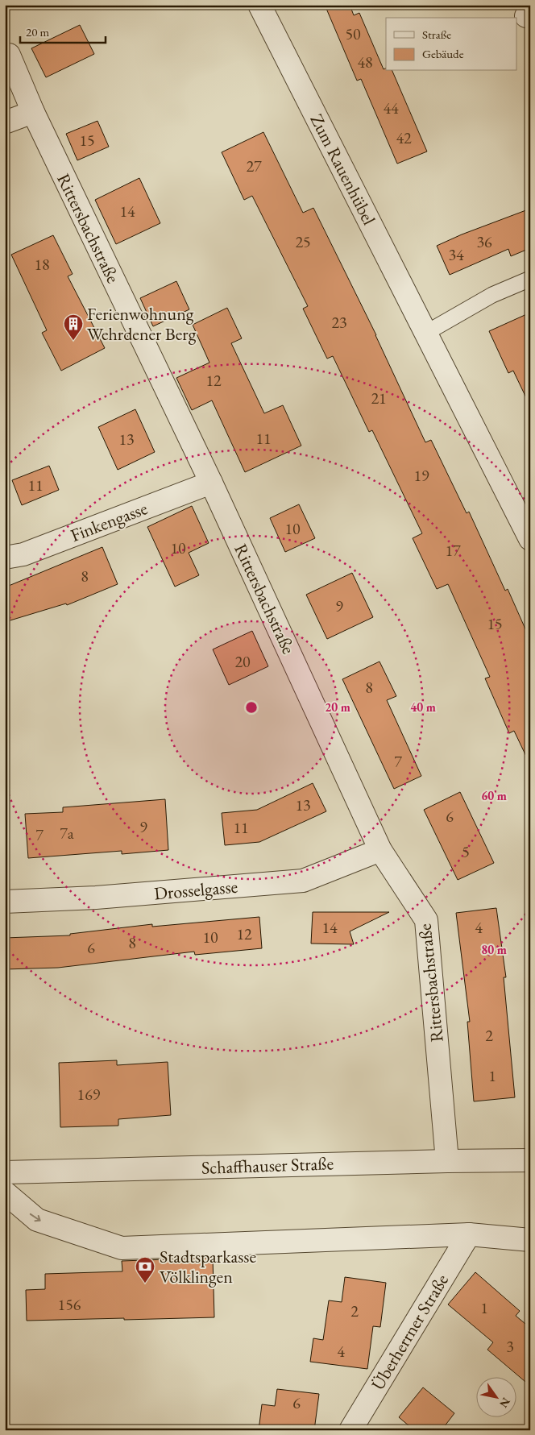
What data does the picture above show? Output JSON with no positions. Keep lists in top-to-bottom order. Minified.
{"streets":{"street":["Zum Rauenhübel","Rittersbachstraße","Finkengasse","Drosselgasse","Schaffhauser Straße","Überherrner Straße"]},"crossings":[["Rittersbachstraße","Finkengasse"],["Rittersbachstraße","Drosselgasse"],["Rittersbachstraße","Schaffhauser Straße"]],"places":{"building":["Ferienwohnung Wehrdener Berg"],"bank":["Stadtsparkasse Völklingen"]},"house_numbers":["50","48","44","42","15","27","14","25","36","34","18","23","12","21","11","13","19","11","10","10","17","8","9","15","20","8","7","13","6","9","11","7a","7","5","14","4","12","10","8","6","2","1","169","156","1","2","3","4","6"],"legend":["Straße","Gebäude"],"scale_bar":"20 m","north":"bottom right","rings":["20 m","40 m","60 m","80 m"]}
